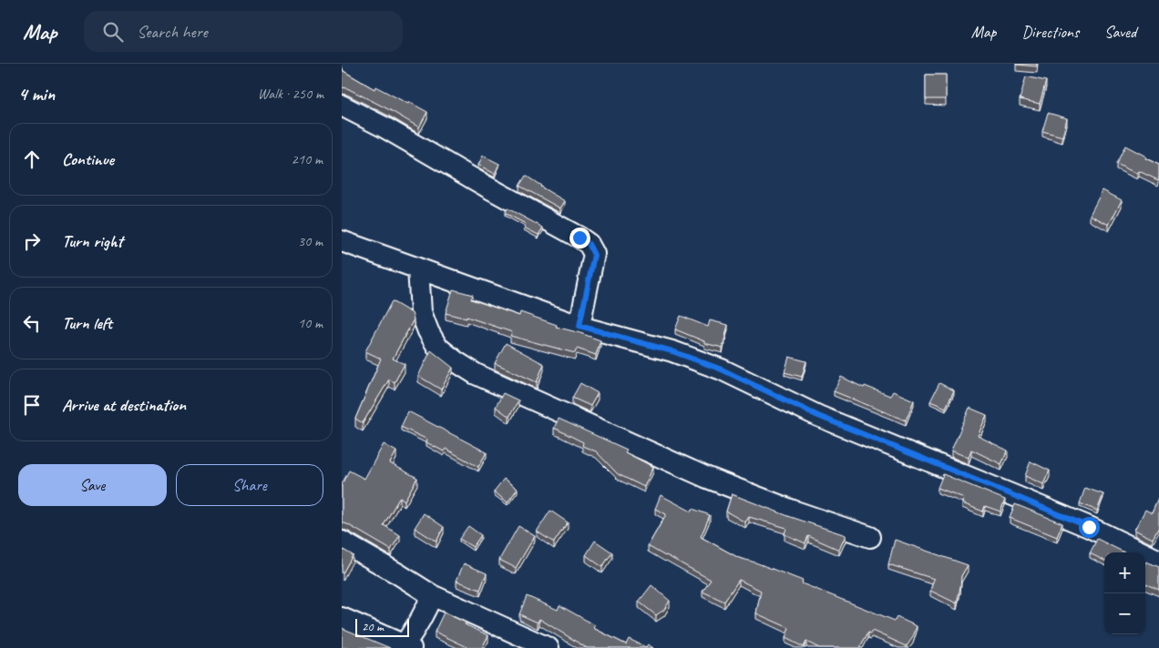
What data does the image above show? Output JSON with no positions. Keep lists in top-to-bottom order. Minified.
{"scale_bar":"20 m","page":{"header":"Map","search":"Search here","nav":["Map","Directions","Saved"],"heading":["4 min","Walk · 250 m"],"list":[["Continue","210 m"],["Turn right","30 m"],["Turn left","10 m"],"Arrive at destination"],"buttons":["Save","Share"],"map_buttons":["+","−"],"scale":"20 m"}}
